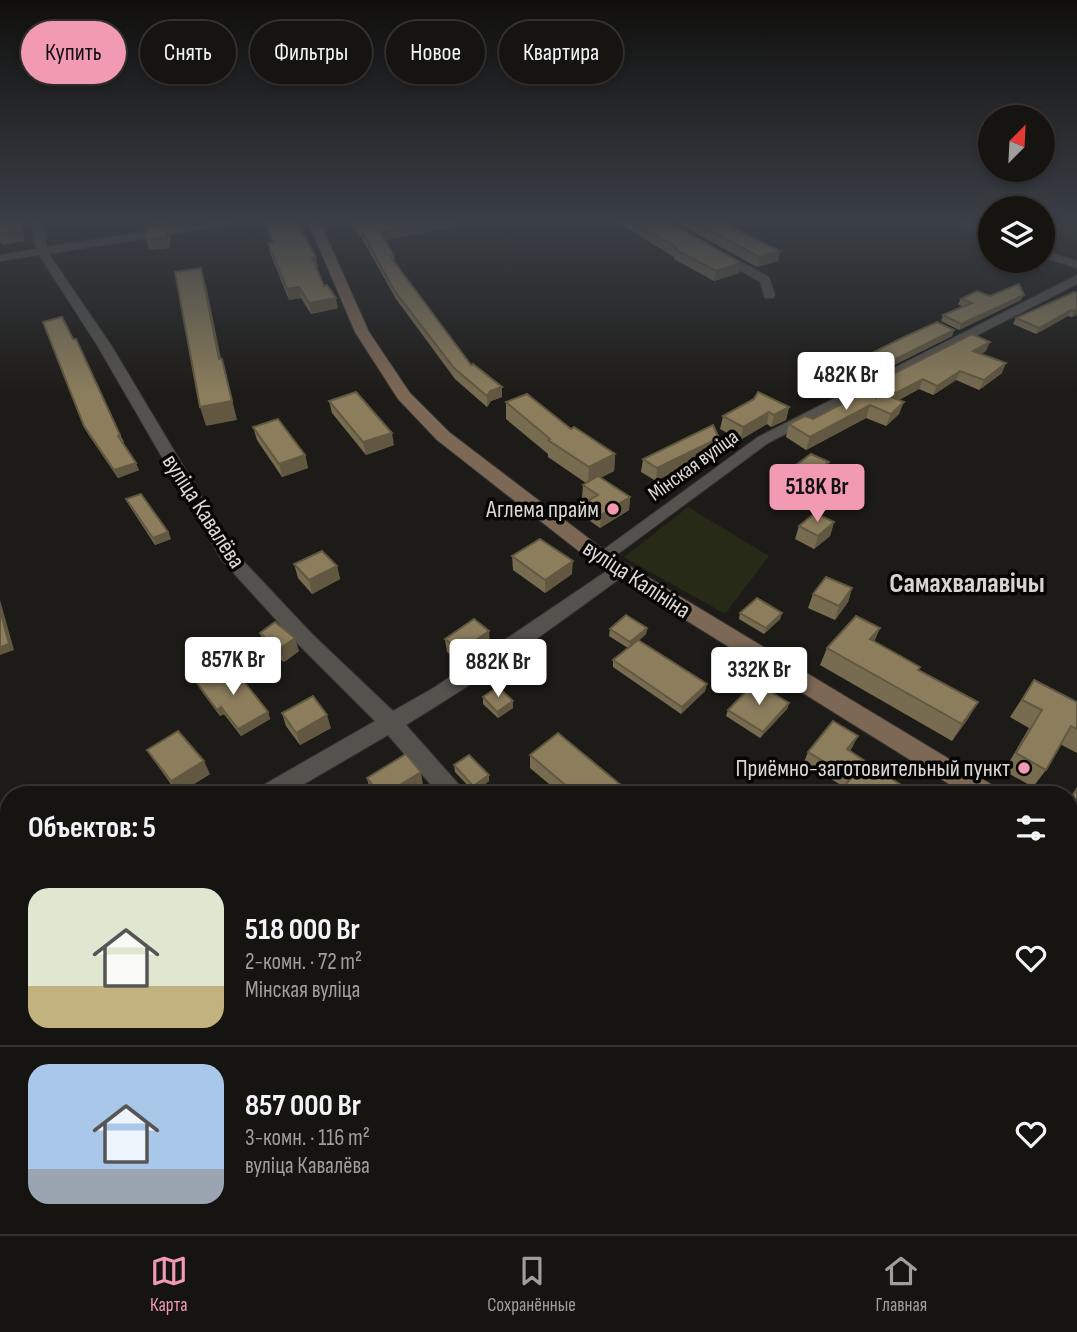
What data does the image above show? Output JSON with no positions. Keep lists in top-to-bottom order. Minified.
{"streets":{"street":["Мінская вуліца","вуліца Кавалёва","вуліца Калініна"]},"crossings":[["Мінская вуліца","вуліца Кавалёва"],["Мінская вуліца","вуліца Калініна"]],"districts":["Самахвалавічы"],"places":["Аглема прайм","Приёмно-заготовительный пункт"],"north":"top right","page":{"chip":["Купить","Снять","Фильтры","Новое","Квартира"],"price":["482K Br","518K Br","857K Br","882K Br","332K Br"],"heading":"Объектов: 5","list":[{"name":"518 000 Br","note":"2-комн. · 72 m² · Мінская вуліца"},{"name":"857 000 Br","note":"3-комн. · 116 m² · вуліца Кавалёва"}],"tabs":["Карта","Сохранённые","Главная"]}}
